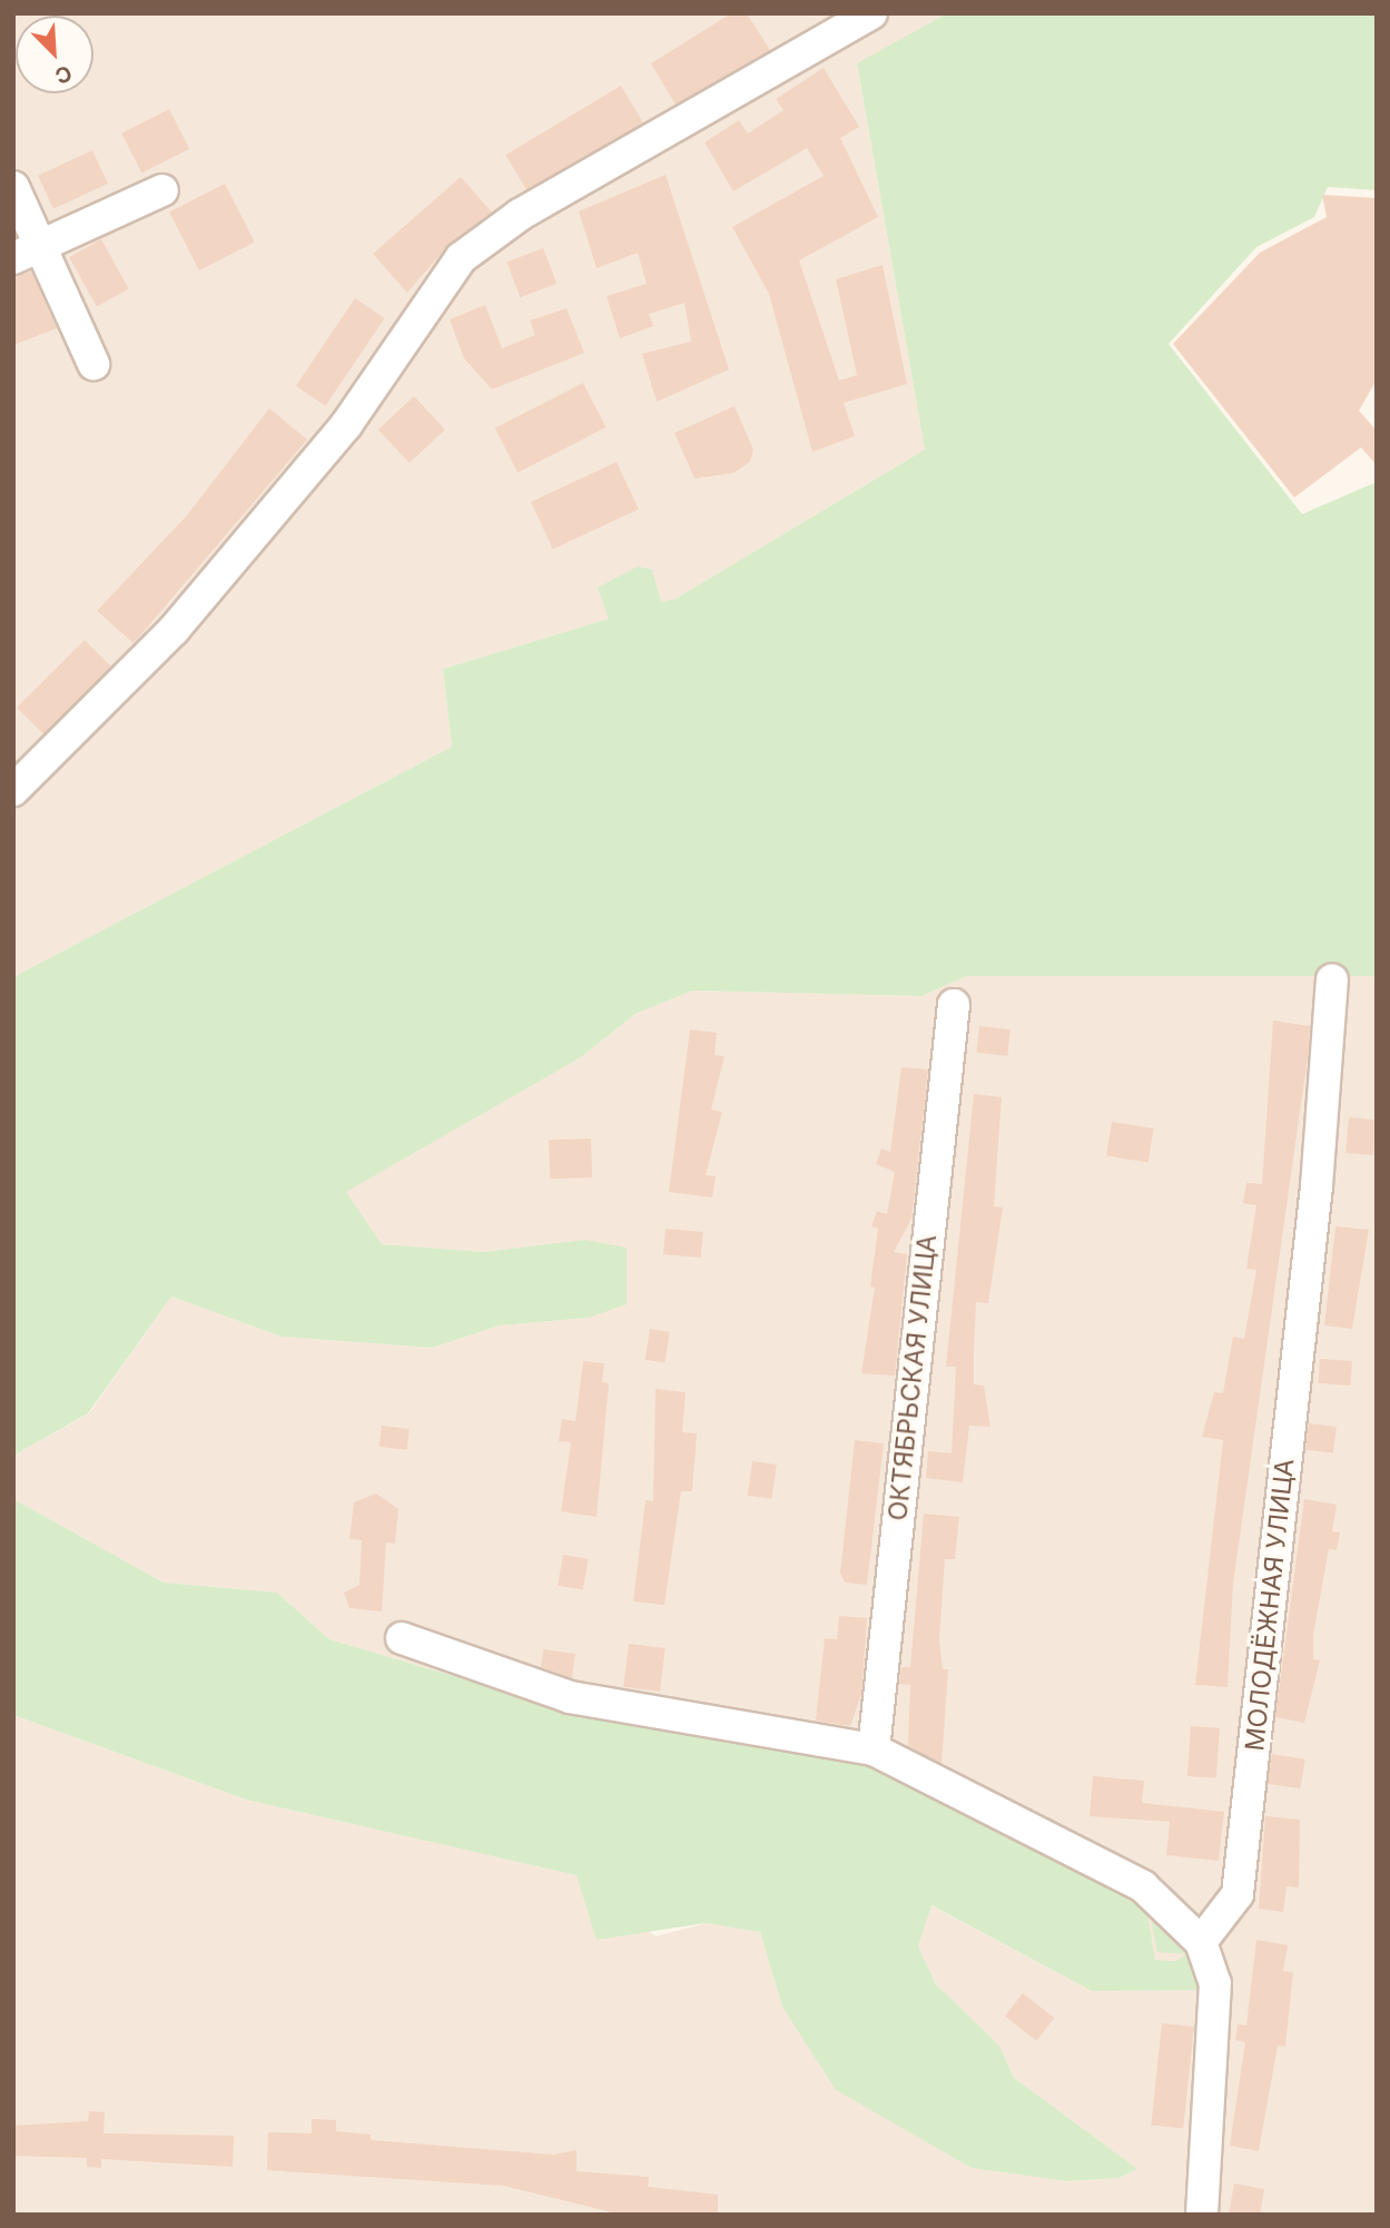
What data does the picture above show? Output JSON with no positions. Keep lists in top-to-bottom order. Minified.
{"streets":{"street":["ОКТЯБРЬСКАЯ УЛИЦА","МОЛОДЁЖНАЯ УЛИЦА"]},"north":"bottom right"}
